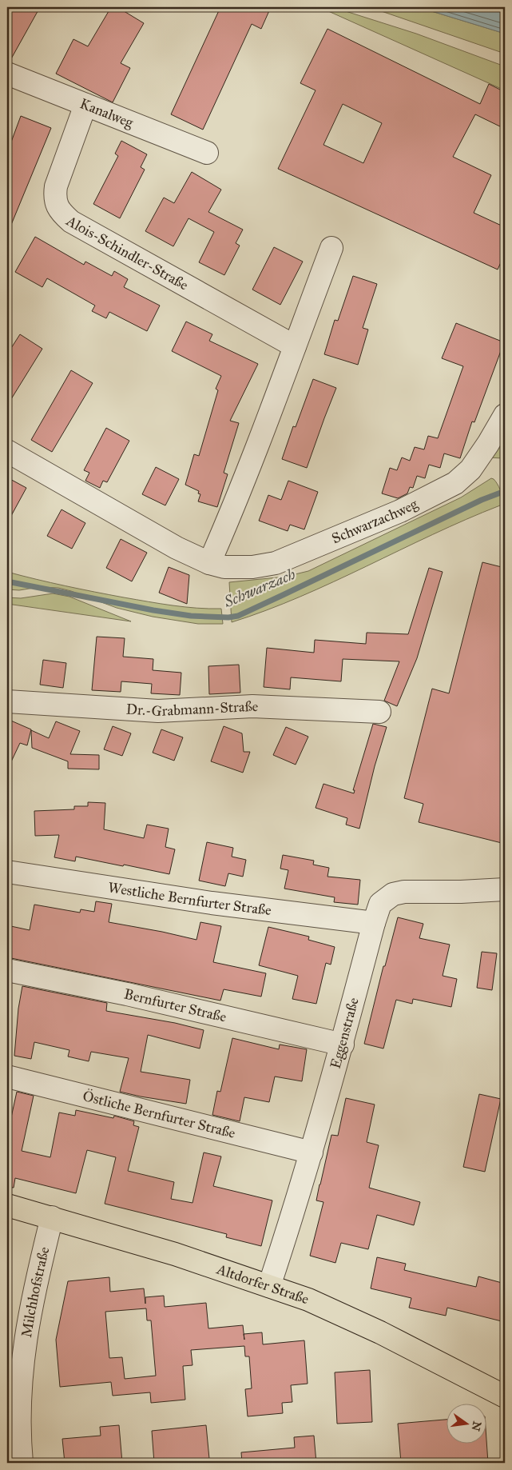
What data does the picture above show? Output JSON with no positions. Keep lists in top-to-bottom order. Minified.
{"streets":{"main road":["Altdorfer Straße"],"street":["Kanalweg","Alois-Schindler-Straße","Schwarzachweg","Dr.-Grabmann-Straße","Westliche Bernfurter Straße","Bernfurter Straße","Eggenstraße","Östliche Bernfurter Straße","Milchhofstraße"]},"crossings":[["Kanalweg","Alois-Schindler-Straße"],["Westliche Bernfurter Straße","Eggenstraße"],["Bernfurter Straße","Eggenstraße"],["Eggenstraße","Östliche Bernfurter Straße"],["Eggenstraße","Altdorfer Straße"],["Altdorfer Straße","Milchhofstraße"]],"water":["Schwarzach"],"north":"right"}
